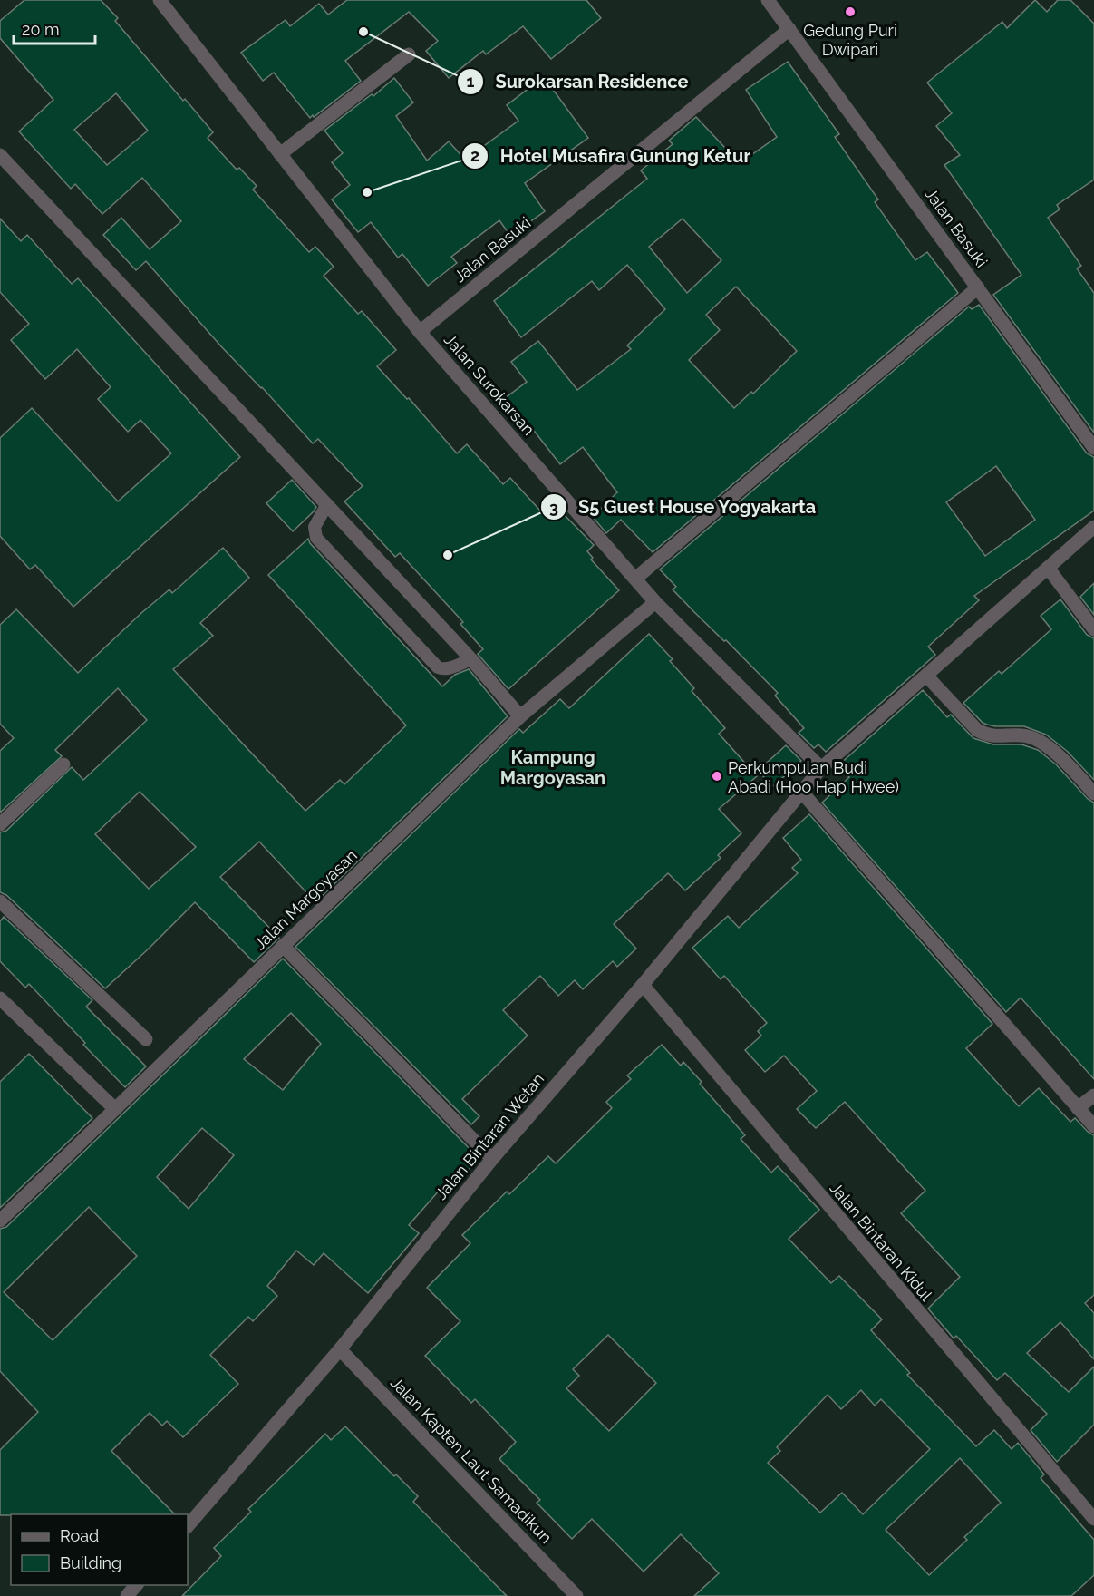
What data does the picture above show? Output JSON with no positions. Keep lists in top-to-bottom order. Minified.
{"streets":{"street":["Jalan Basuki","Jalan Surokarsan","Jalan Margoyasan","Jalan Bintaran Wetan","Jalan Bintaran Kidul","Jalan Kapten Laut Samadikun"]},"crossings":[["Jalan Basuki","Jalan Surokarsan"],["Jalan Surokarsan","Jalan Margoyasan"],["Jalan Surokarsan","Jalan Bintaran Wetan"],["Jalan Bintaran Wetan","Jalan Bintaran Kidul"],["Jalan Bintaran Wetan","Jalan Kapten Laut Samadikun"]],"districts":["Kampung Margoyasan"],"places":["Gedung Puri Dwipari","Surokarsan Residence","Hotel Musafira Gunung Ketur","S5 Guest House Yogyakarta","Perkumpulan Budi Abadi (Hoo Hap Hwee)"],"legend":["Road","Building"],"scale_bar":"20 m"}
